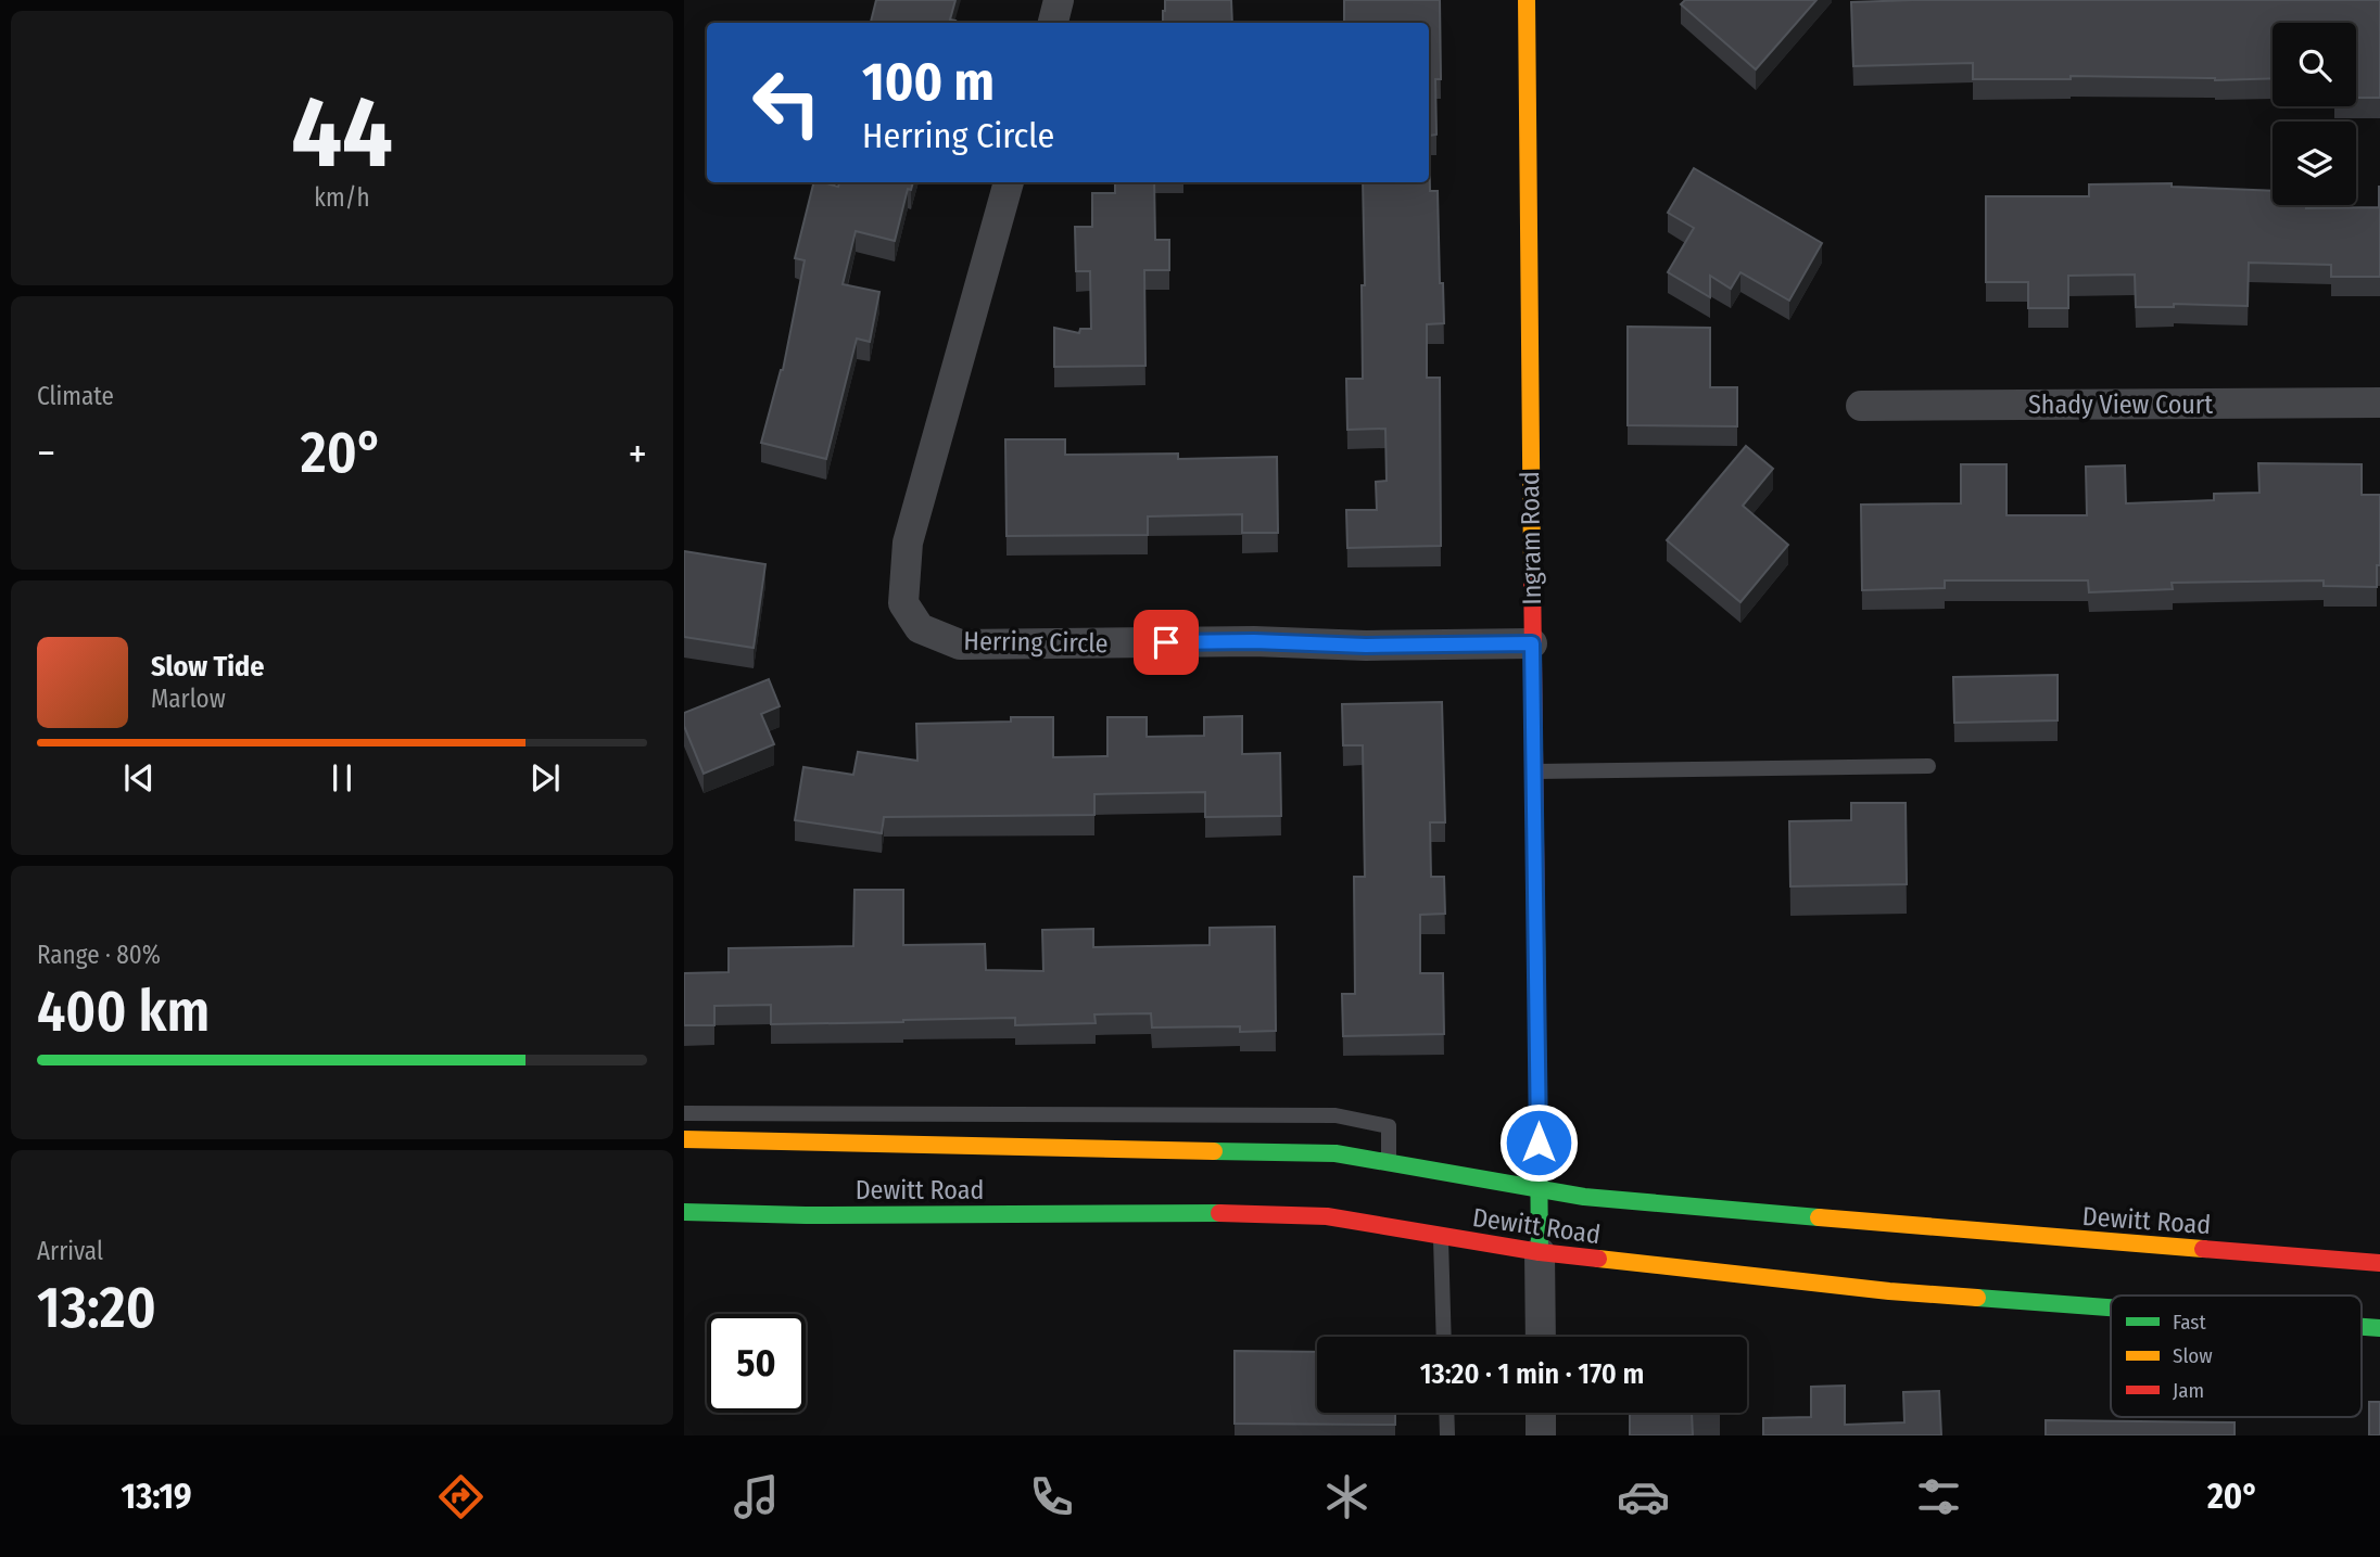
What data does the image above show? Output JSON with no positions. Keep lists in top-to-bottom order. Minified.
{"streets":{"main road":["Ingram Road","Dewitt Road"],"street":["Shady View Court","Herring Circle"]},"crossings":[["Ingram Road","Herring Circle"],["Ingram Road","Dewitt Road"]],"legend":["Fast","Slow","Jam"],"page":{"tile":[["44","km/h"],"Climate",["Range · 80%","400 km"],["Arrival","13:20"]],"turn":["100 m","Herring Circle"],"heat":["−","20°","+"],"song":["Slow Tide","Marlow"],"limit":"50","trip":"13:20 · 1 min · 170 m","tabs":["13:19","20°"]}}
